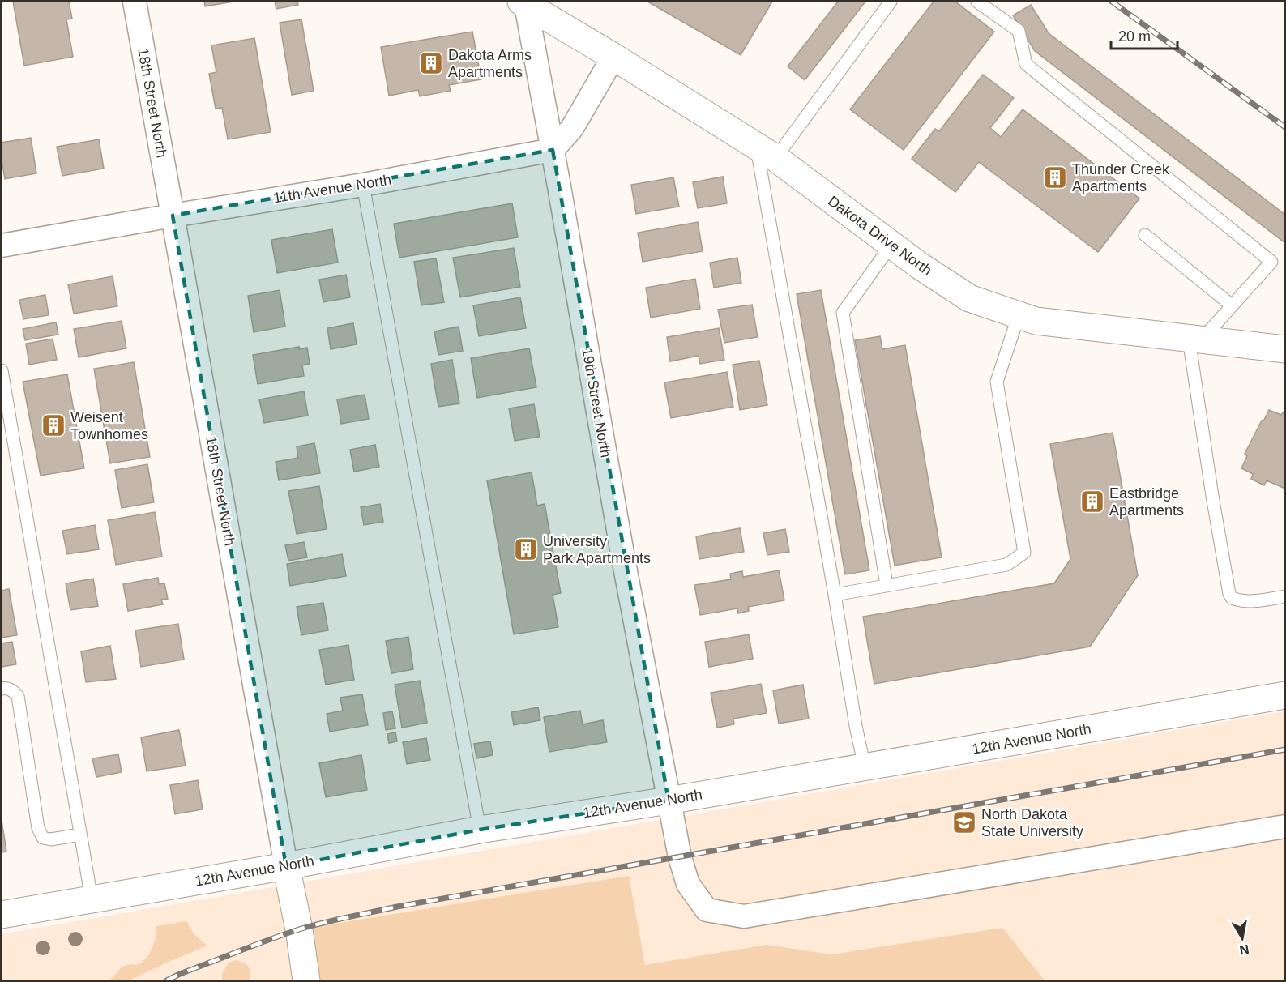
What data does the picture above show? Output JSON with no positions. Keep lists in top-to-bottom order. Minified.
{"streets":{"main road":["18th Street North","Dakota Drive North","12th Avenue North"],"street":["11th Avenue North","19th Street North"]},"crossings":[["18th Street North","11th Avenue North"],["18th Street North","12th Avenue North"],["11th Avenue North","19th Street North"],["Dakota Drive North","19th Street North"],["19th Street North","12th Avenue North"]],"places":{"building":["Dakota Arms Apartments","Thunder Creek Apartments","Weisent Townhomes","Eastbridge Apartments","University Park Apartments"],"school or university":["North Dakota State University"]},"scale_bar":"20 m","north":"bottom"}
